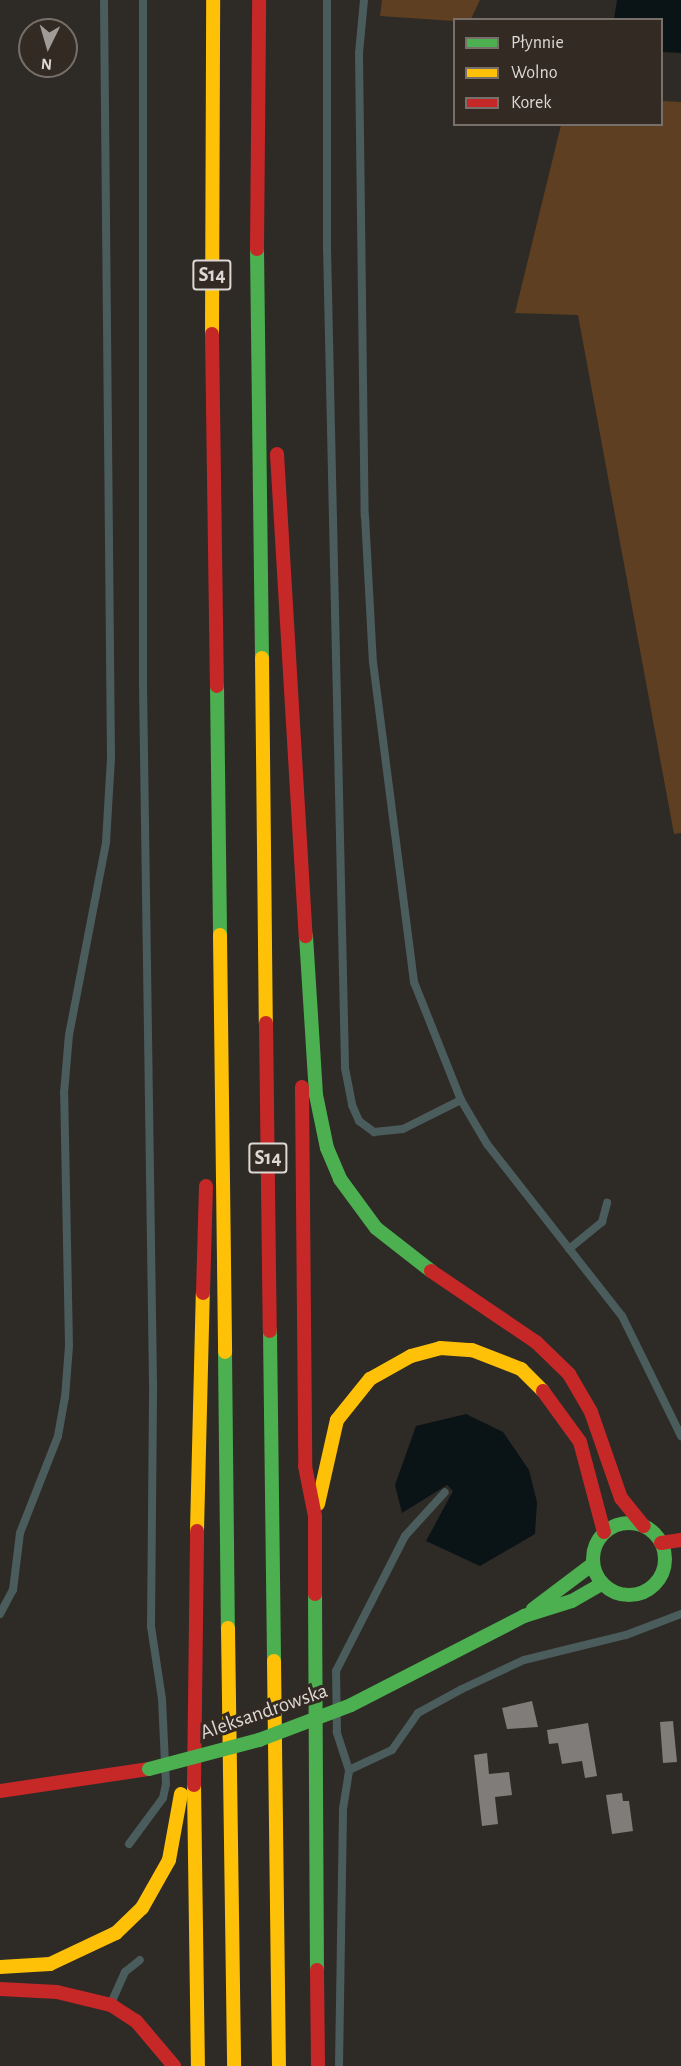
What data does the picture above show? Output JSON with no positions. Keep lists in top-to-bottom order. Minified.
{"streets":{"main road":["S14","Aleksandrowska"]},"legend":["Płynnie","Wolno","Korek"],"north":"bottom"}
